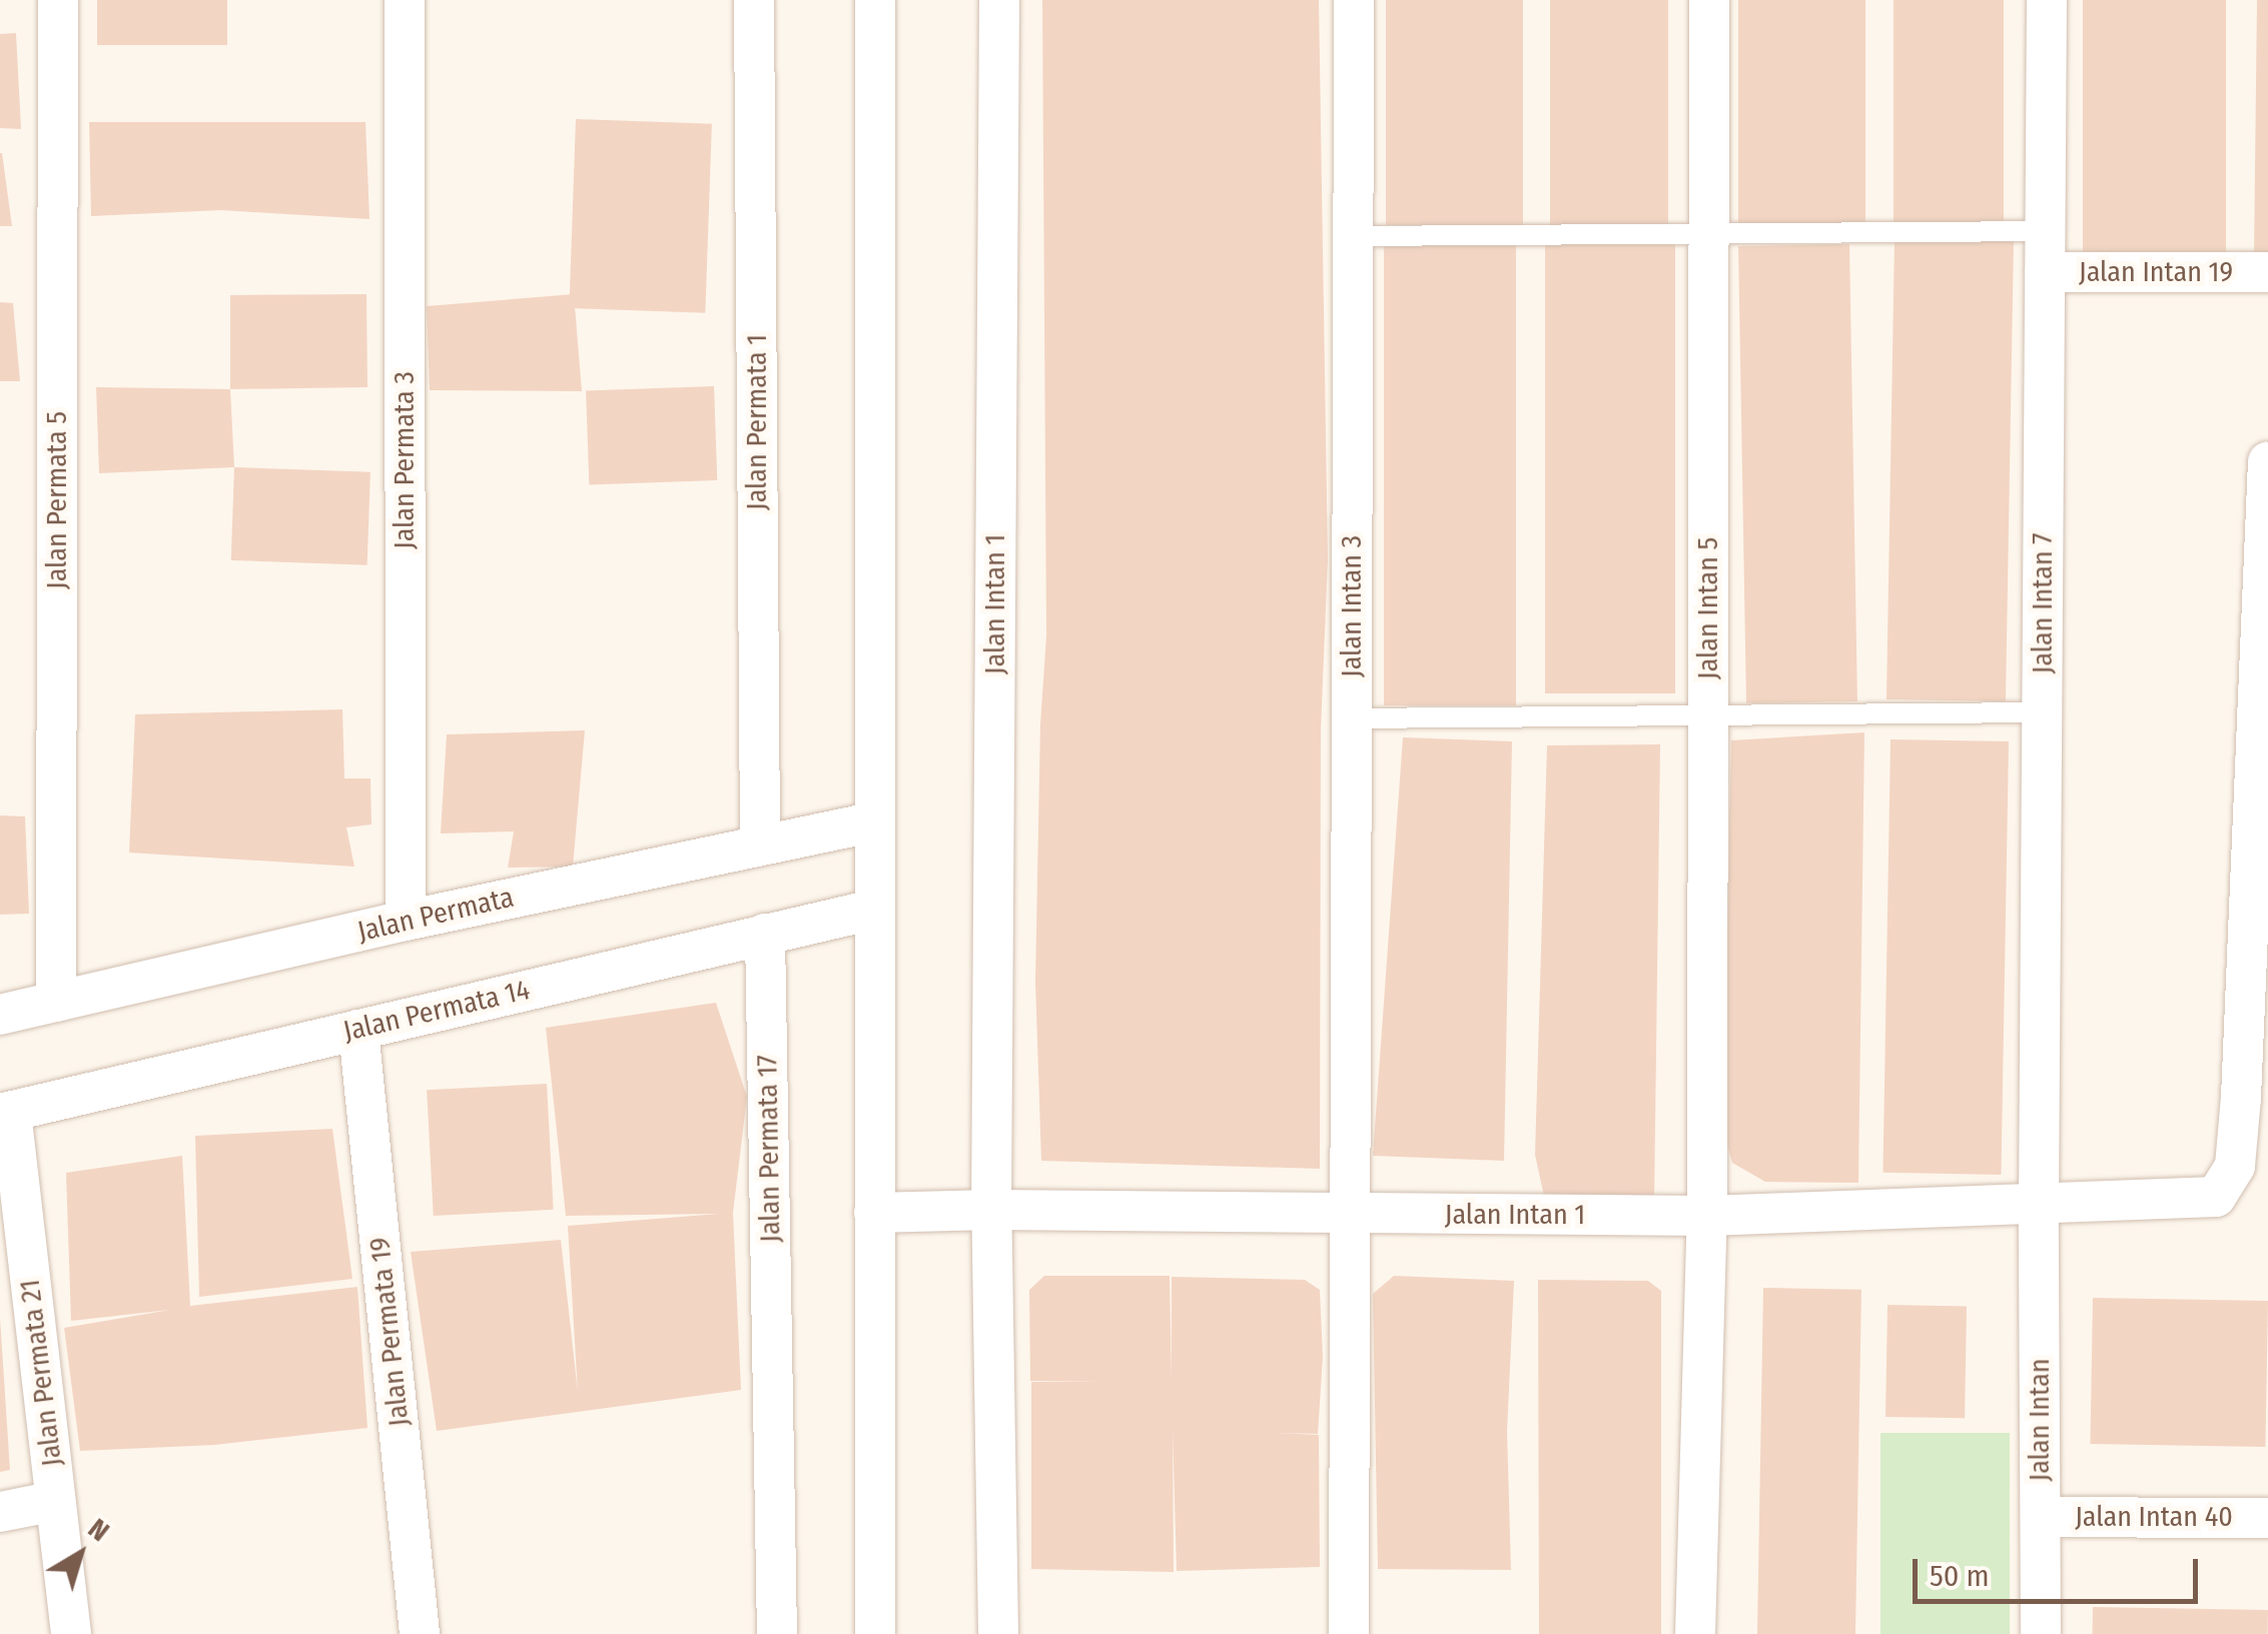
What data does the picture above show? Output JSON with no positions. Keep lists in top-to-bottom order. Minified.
{"streets":{"street":["Jalan Intan 19","Jalan Permata 1","Jalan Permata 3","Jalan Permata 5","Jalan Intan 7","Jalan Intan 1","Jalan Intan 3","Jalan Intan 5","Jalan Permata","Jalan Permata 14","Jalan Permata 17","Jalan Permata 19","Jalan Permata 21","Jalan Intan","Jalan Intan 40"]},"crossings":[["Jalan Intan 19","Jalan Intan 7"],["Jalan Permata 1","Jalan Permata"],["Jalan Permata 3","Jalan Permata"],["Jalan Permata 5","Jalan Permata"],["Jalan Intan 7","Jalan Intan 1"],["Jalan Intan 7","Jalan Intan"],["Jalan Intan 1","Jalan Intan 3"],["Jalan Intan 1","Jalan Intan 5"],["Jalan Intan 1","Jalan Intan"],["Jalan Permata 14","Jalan Permata 17"],["Jalan Permata 14","Jalan Permata 19"],["Jalan Permata 14","Jalan Permata 21"],["Jalan Intan","Jalan Intan 40"]],"scale_bar":"50 m","north":"top right"}
